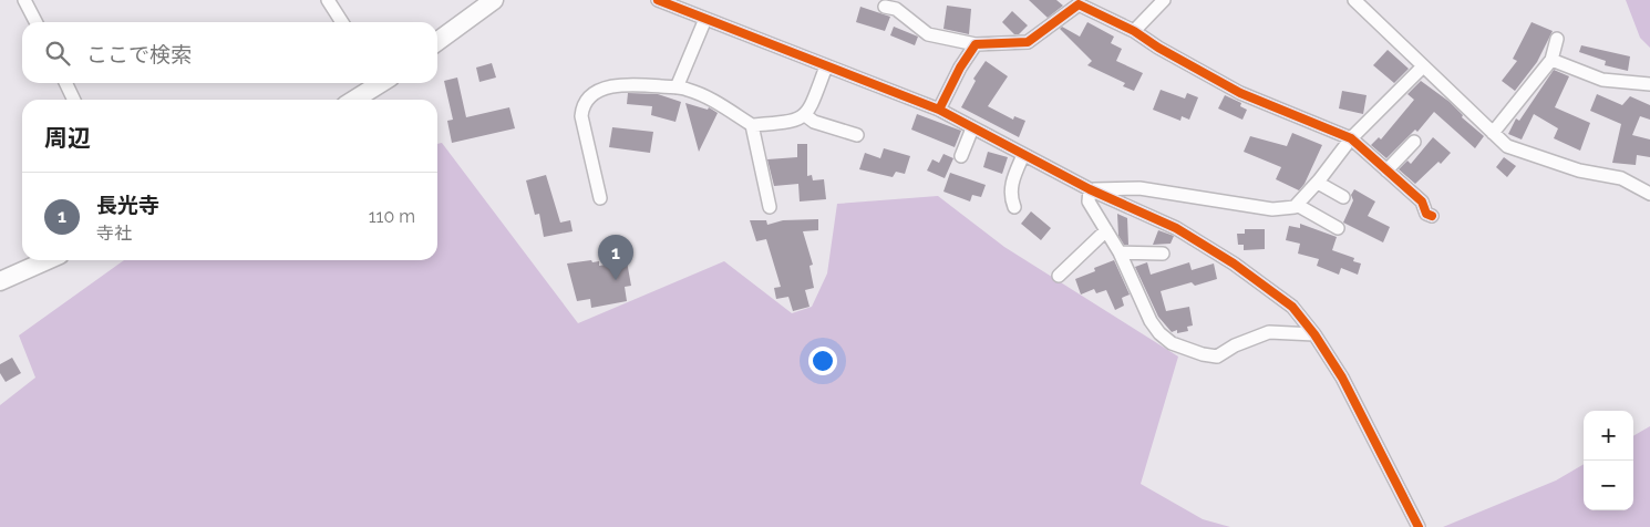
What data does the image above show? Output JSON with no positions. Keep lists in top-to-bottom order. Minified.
{"page":{"search":"ここで検索","heading":"周辺","list":[{"mark":"1","name":"長光寺","note":"寺社","value":"110 m"}],"pins":"1","map_buttons":["+","−"]}}
